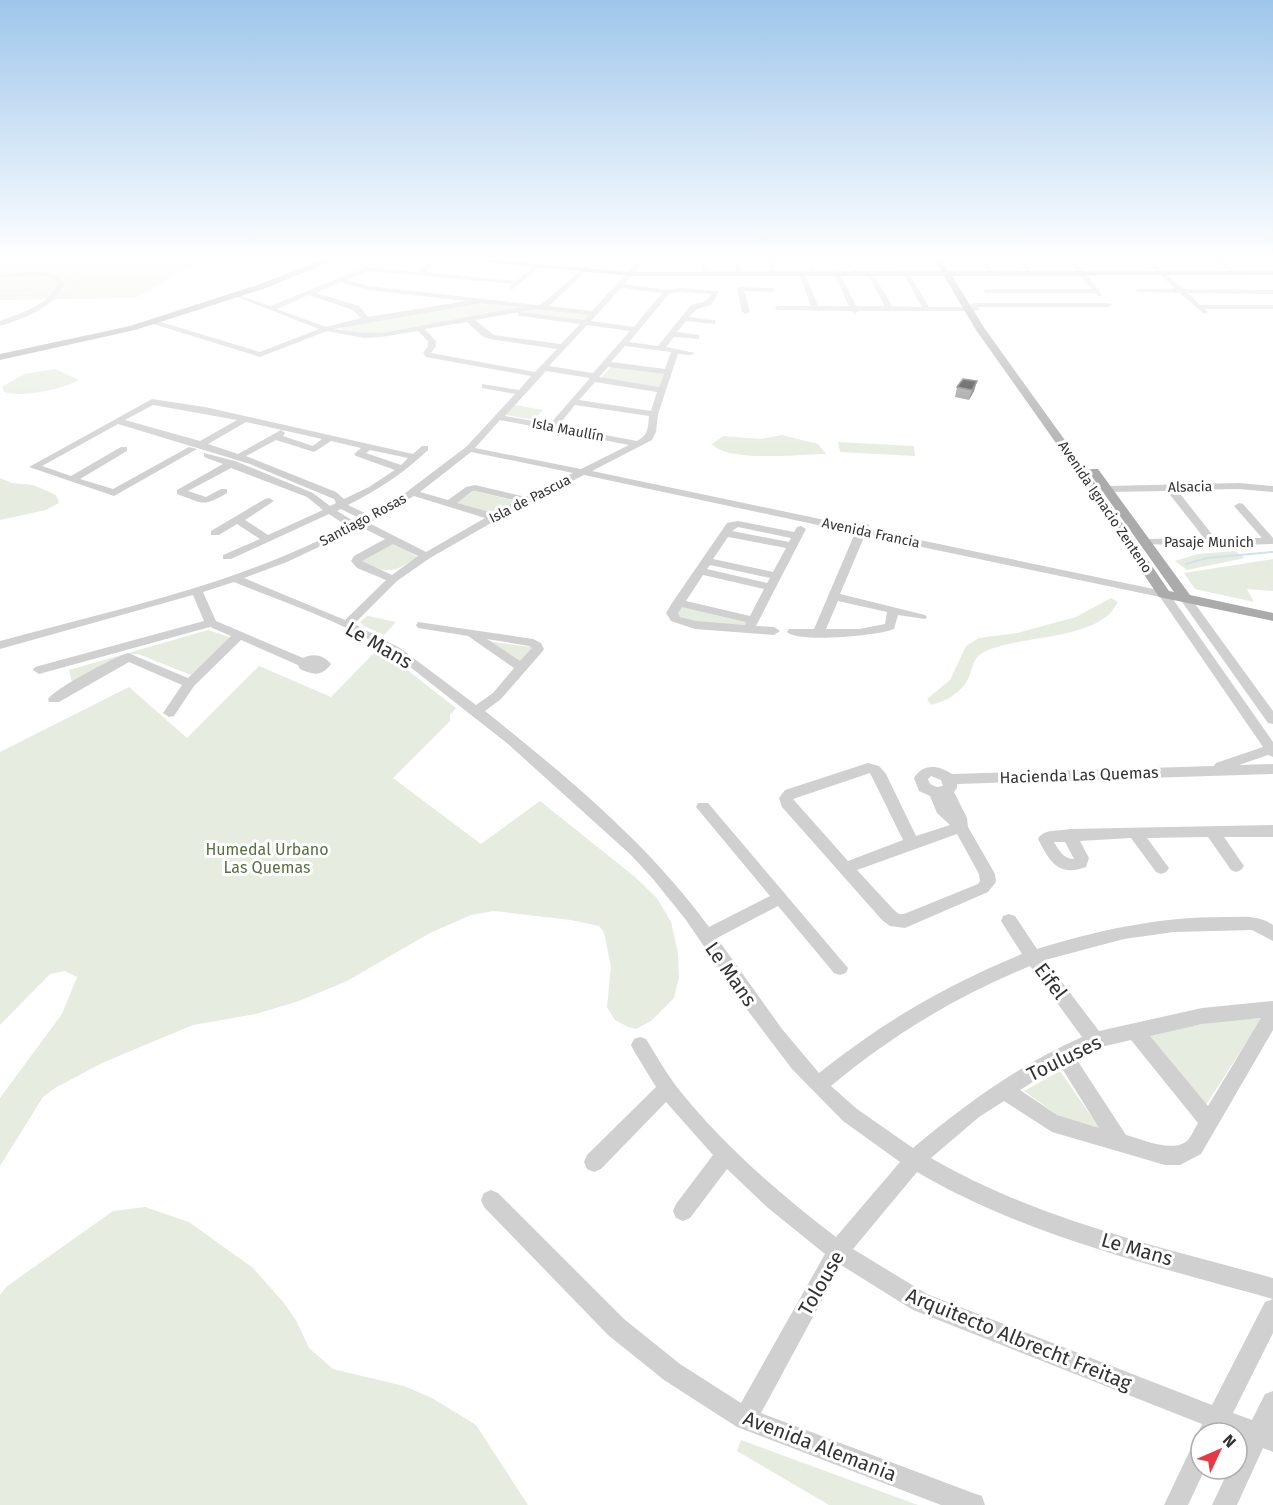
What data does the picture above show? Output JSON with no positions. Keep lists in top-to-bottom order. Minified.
{"streets":{"main road":["Avenida Ignacio Zenteno","Avenida Francia"],"street":["Isla Maullín","Alsacia","Isla de Pascua","Santiago Rosas","Pasaje Munich","Le Mans","Hacienda Las Quemas","Eifel","Touluses","Tolouse","Arquitecto Albrecht Freitag","Avenida Alemania"]},"crossings":[["Isla Maullín","Isla de Pascua"],["Isla Maullín","Santiago Rosas"],["Alsacia","Avenida Ignacio Zenteno"],["Isla de Pascua","Avenida Francia"],["Isla de Pascua","Le Mans"],["Avenida Ignacio Zenteno","Avenida Francia"],["Avenida Ignacio Zenteno","Pasaje Munich"],["Santiago Rosas","Avenida Francia"],["Santiago Rosas","Le Mans"],["Le Mans","Touluses"],["Le Mans","Tolouse"],["Eifel","Touluses"],["Touluses","Tolouse"],["Tolouse","Arquitecto Albrecht Freitag"],["Tolouse","Avenida Alemania"]],"parks":["Humedal Urbano Las Quemas"],"north":"top right"}
